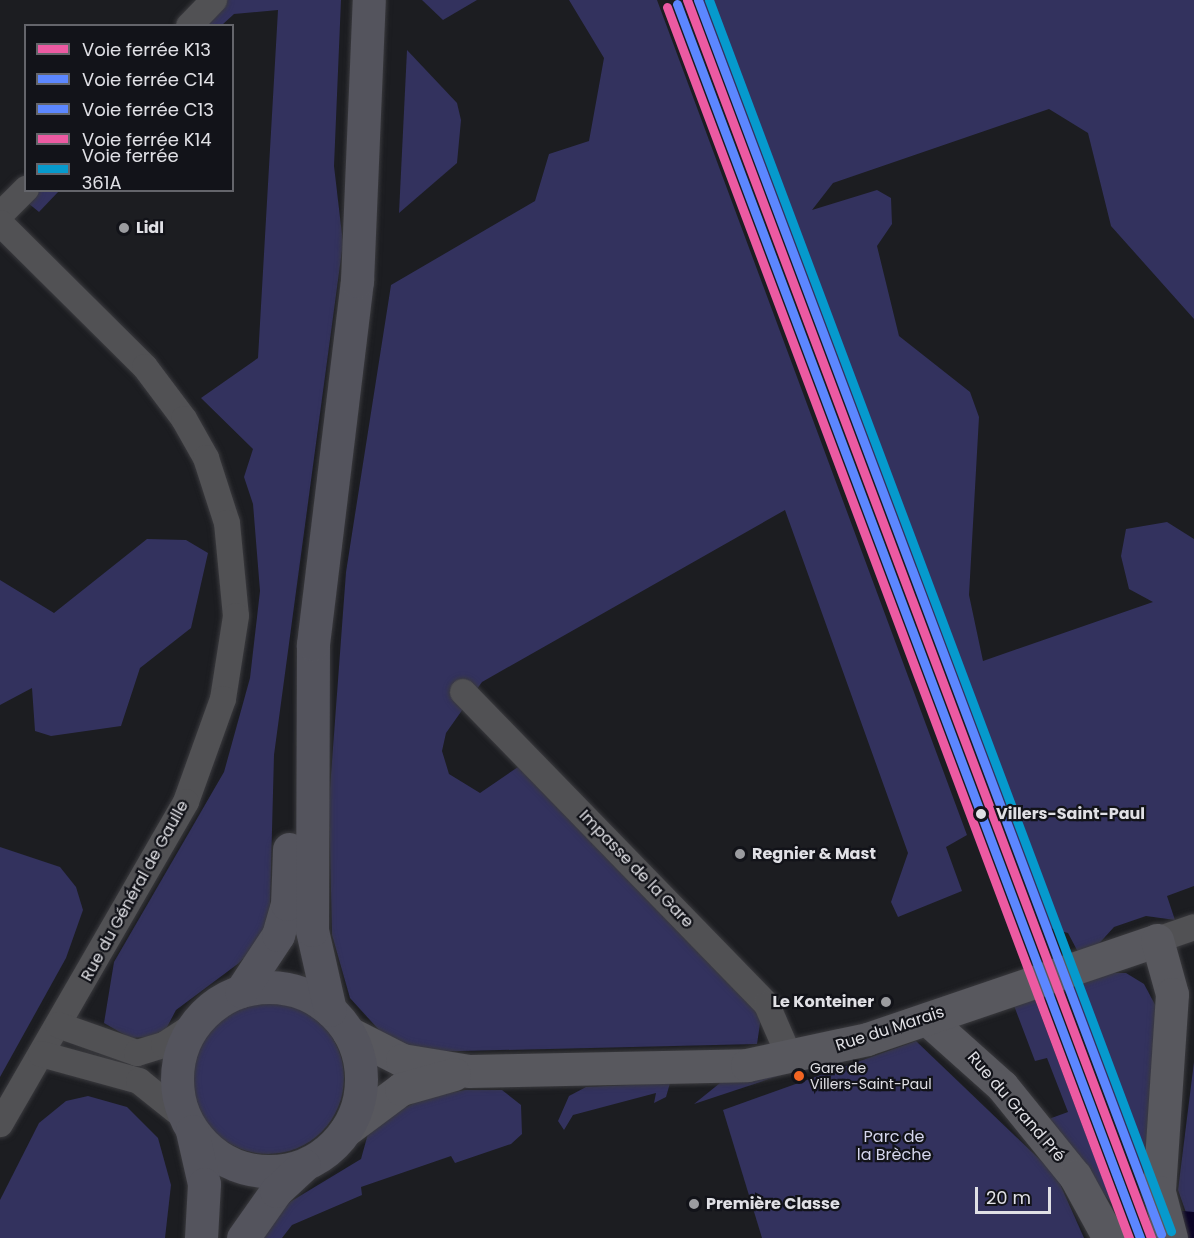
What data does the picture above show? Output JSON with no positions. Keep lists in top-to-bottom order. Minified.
{"streets":{"street":["Impasse de la Gare","Rue du Général de Gaulle","Rue du Marais","Rue du Grand Pré"]},"crossings":[["Impasse de la Gare","Rue du Marais"],["Rue du Marais","Rue du Grand Pré"]],"parks":["Parc de la Brèche"],"places":["Lidl","Villers-Saint-Paul","Regnier & Mast","Le Konteiner","Gare de Villers-Saint-Paul","Première Classe"],"lines":["rail line K13","rail line C13","rail line 361A","rail line C14","rail line K14"],"legend":["Voie ferrée K13","Voie ferrée C14","Voie ferrée C13","Voie ferrée K14","Voie ferrée 361A"],"scale_bar":"20 m"}
